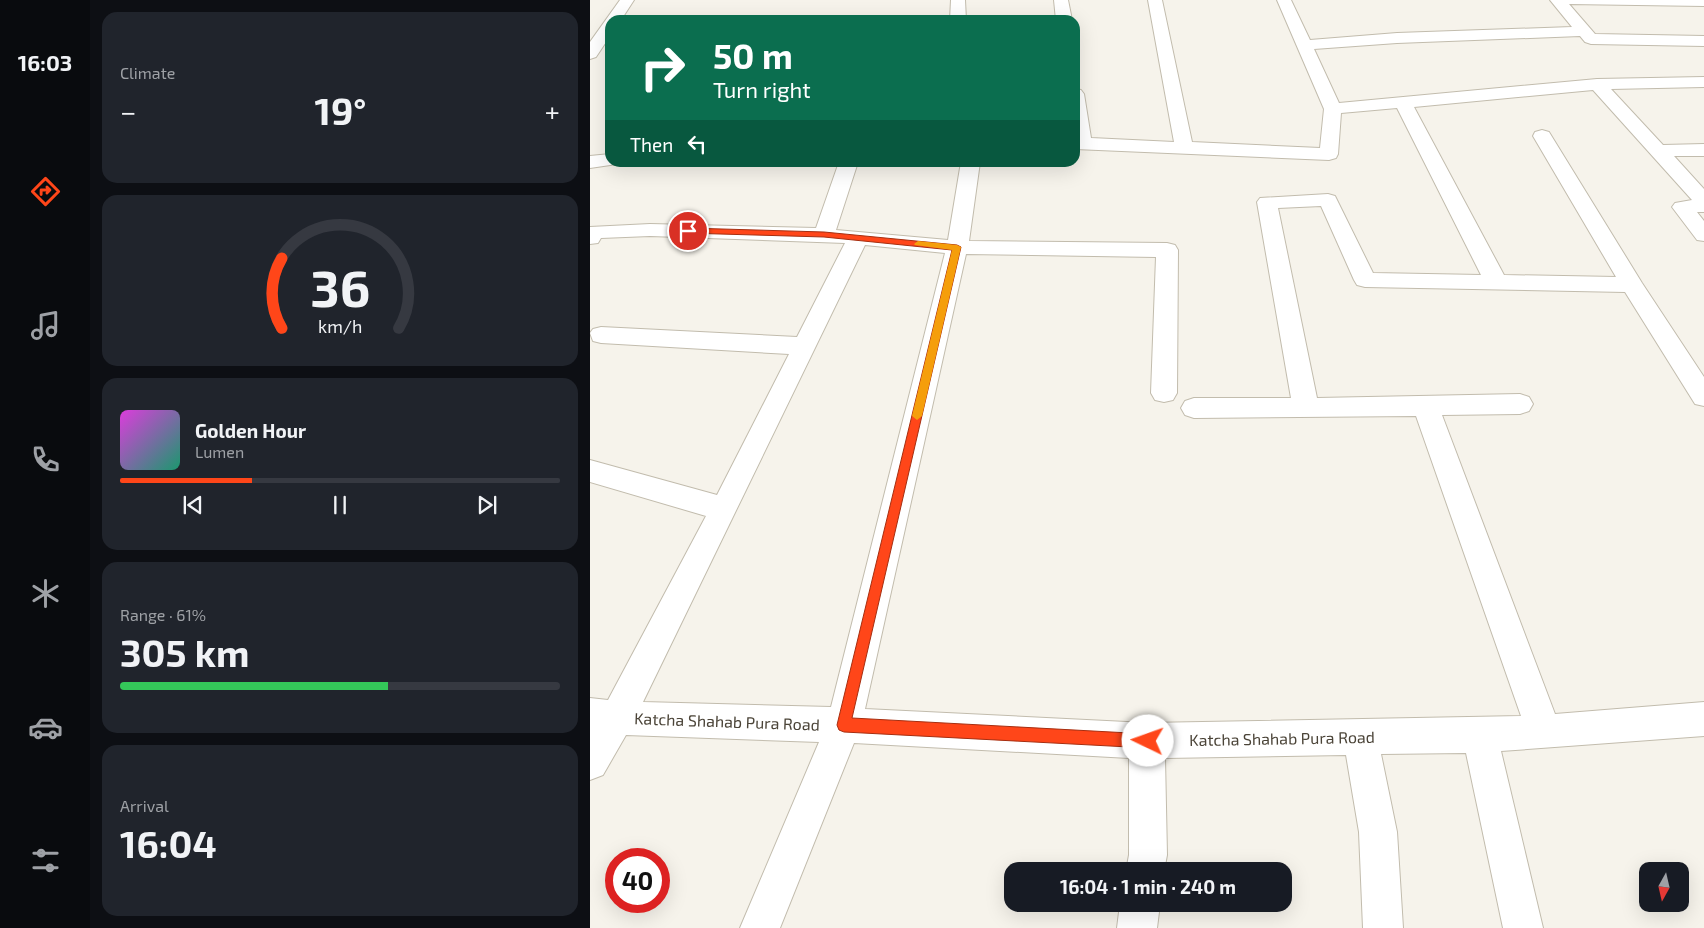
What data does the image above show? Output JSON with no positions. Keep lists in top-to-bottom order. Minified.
{"streets":{"street":["Katcha Shahab Pura Road"]},"north":"bottom","page":{"tabs":"16:03","tile":["Climate",["Range · 61%","305 km"],["Arrival","16:04"]],"turn":["50 m","Turn right"],"heat":["−","19°","+"],"then":"Then","song":["Golden Hour","Lumen"],"limit":"40","trip":"16:04 · 1 min · 240 m","gauge":["36","km/h"]}}
